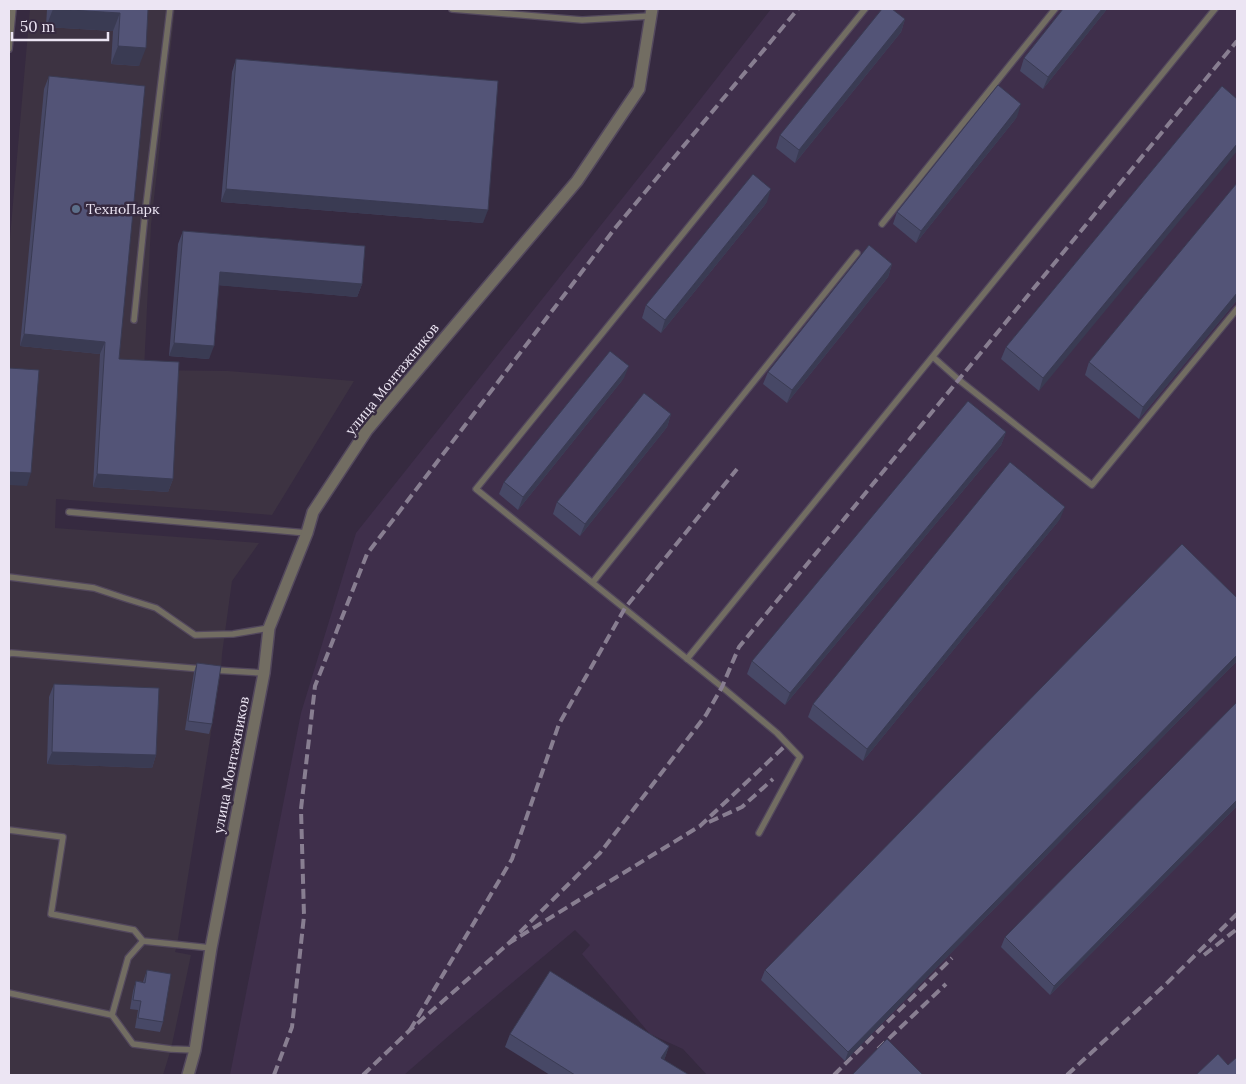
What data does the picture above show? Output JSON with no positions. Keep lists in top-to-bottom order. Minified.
{"streets":{"street":["улица Монтажников"]},"places":["ТехноПарк"],"scale_bar":"50 m"}
